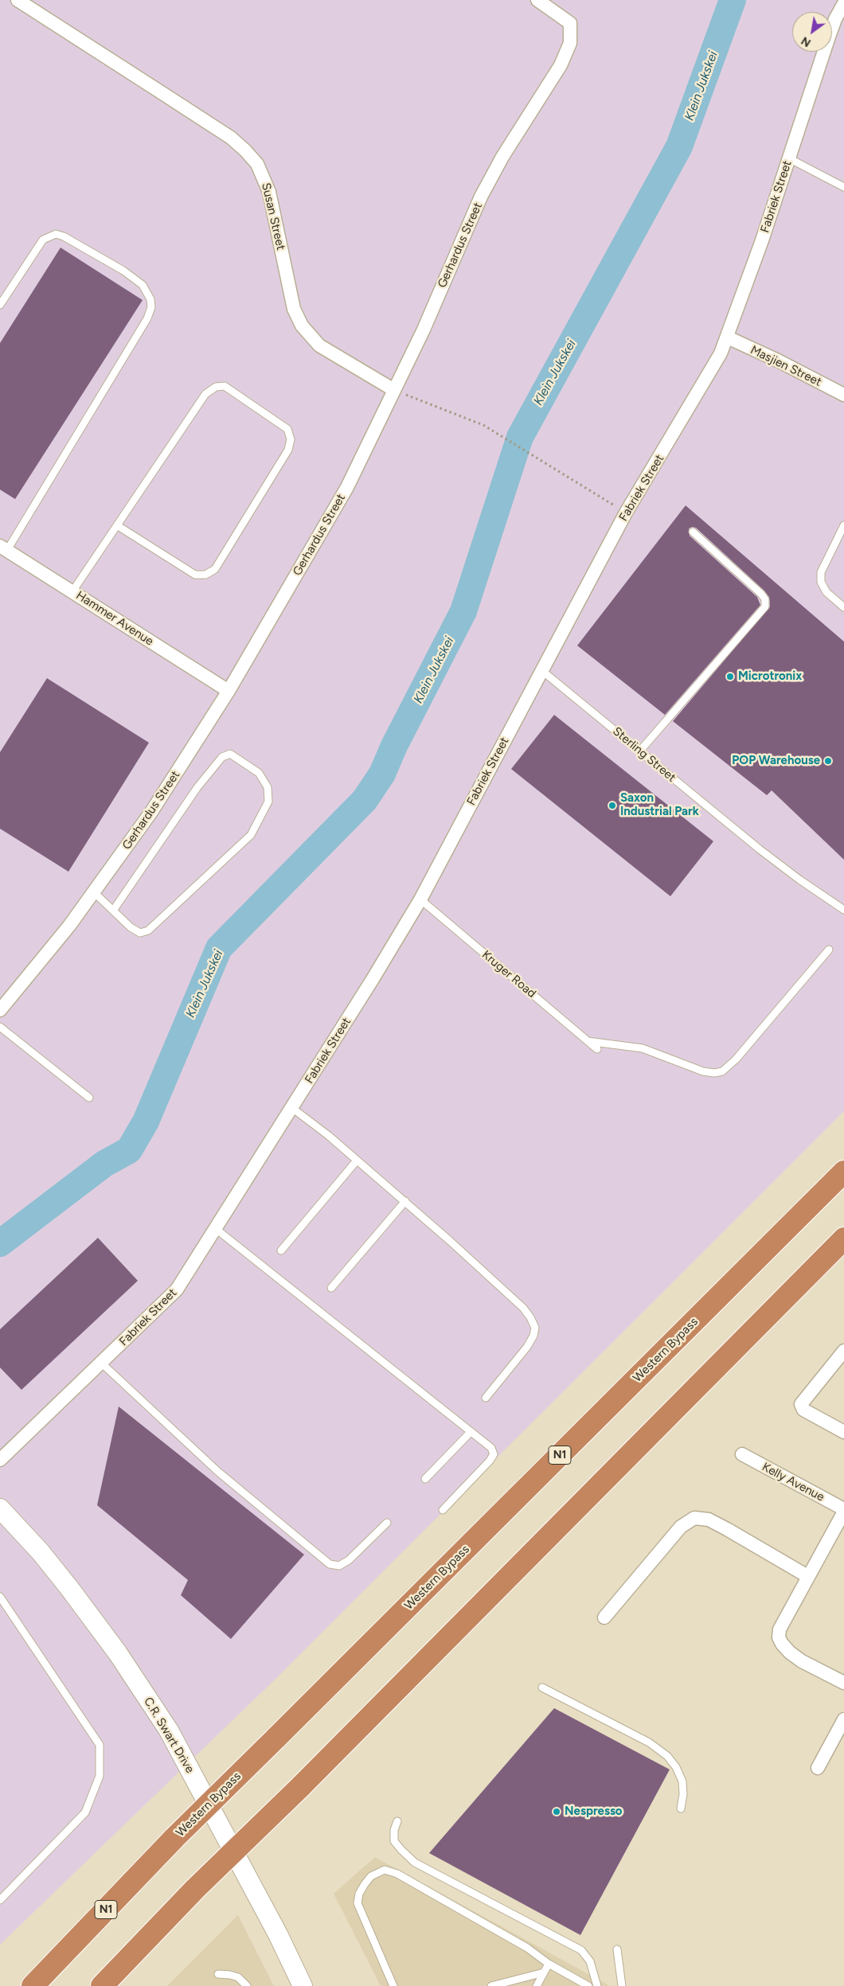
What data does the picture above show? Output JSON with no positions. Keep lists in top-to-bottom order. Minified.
{"streets":{"highway":["Western Bypass","N1"],"street":["Fabriek Street","Susan Street","Gerhardus Street","Masjien Street","Hammer Avenue","Kelly Avenue","C.R. Swart Drive"],"lane":["Sterling Street","Kruger Road"]},"crossings":[["Fabriek Street","Masjien Street"],["Fabriek Street","Sterling Street"],["Fabriek Street","Kruger Road"],["Susan Street","Gerhardus Street"],["Gerhardus Street","Hammer Avenue"]],"water":["Klein Jukskei"],"places":["Microtronix","POP Warehouse","Saxon Industrial Park","Nespresso"],"north":"bottom left"}
